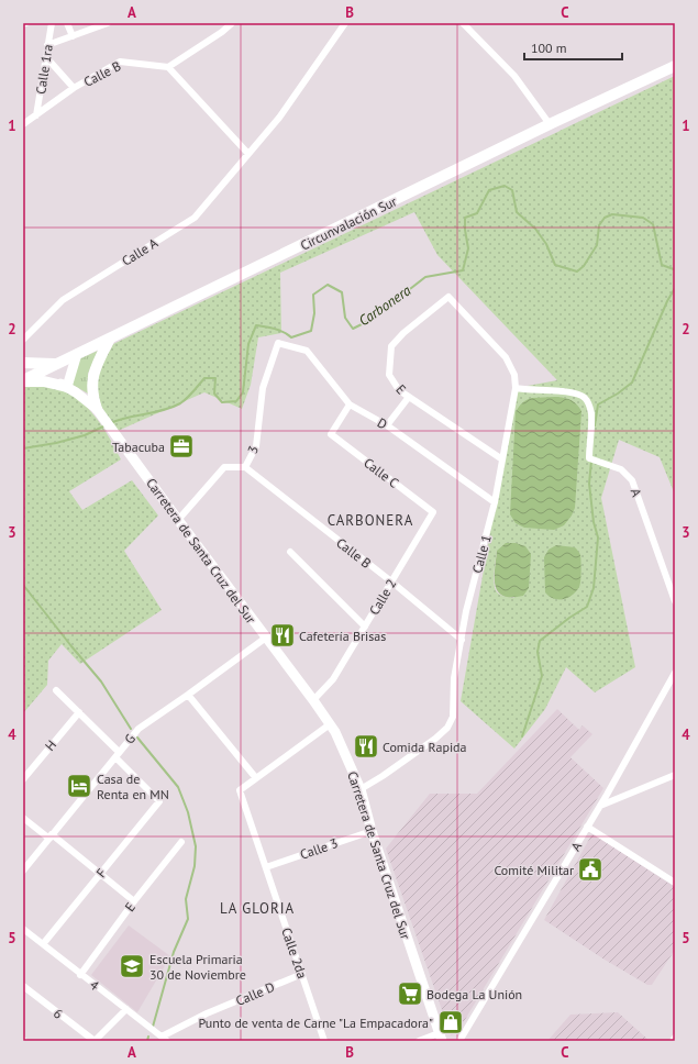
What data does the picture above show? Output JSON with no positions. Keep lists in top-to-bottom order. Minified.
{"streets":{"main road":["Circunvalación Sur","Carretera de Santa Cruz del Sur"],"street":["Calle 1ra","Calle B","Calle A","E","D","3","Calle C","A","Calle 1","Calle 2","G","H","Calle 3","F","Calle 2da","4","Calle D","6"]},"crossings":[["Calle 1ra","Calle B"],["Calle B","3"],["Calle B","Calle 1"],["Calle B","Calle 2"],["Circunvalación Sur","Carretera de Santa Cruz del Sur"],["E","Calle 1"],["E","4"],["D","3"],["D","Calle C"],["D","Calle 1"],["3","Carretera de Santa Cruz del Sur"],["Calle C","Calle 2"],["A","Calle 1"],["Carretera de Santa Cruz del Sur","Calle 1"],["Carretera de Santa Cruz del Sur","Calle 2"],["Carretera de Santa Cruz del Sur","G"],["Carretera de Santa Cruz del Sur","Calle 3"],["G","F"],["Calle 3","Calle 2da"],["F","4"],["Calle 2da","Calle D"],["4","Calle D"]],"districts":["CARBONERA","LA GLORIA"],"water":["Carbonera"],"places":{"office":["Tabacuba"],"restaurant":["Cafetería Brisas","Comida Rapida"],"hotel":["Casa de Renta en MN"],"public building":["Comité Militar"],"school or university":["Escuela Primaria 30 de Noviembre"],"supermarket":["Bodega La Unión"],"shop":["Punto de venta de Carne \"La Empacadora\""]},"scale_bar":"100 m","grid":{"columns":["A","B","C"],"rows":["1","2","3","4","5"]}}
